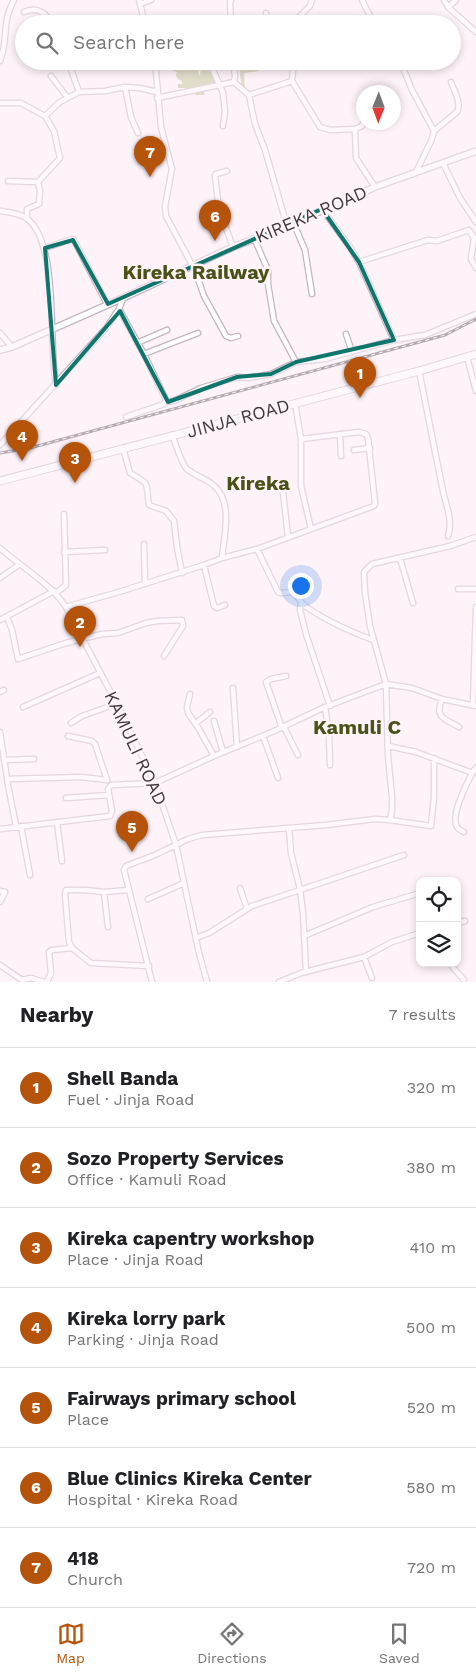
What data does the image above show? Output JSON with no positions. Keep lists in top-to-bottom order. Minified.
{"streets":{"highway":["JINJA ROAD"],"main road":["KIREKA ROAD"],"street":["KAMULI ROAD"]},"districts":["Kireka Railway","Kireka","Kamuli C"],"north":"bottom","page":{"search":"Search here","pins":["7","6","1","4","3","2","5"],"heading":["Nearby","7 results"],"list":[{"mark":"1","name":"Shell Banda","note":"Fuel · Jinja Road","value":"320 m"},{"mark":"2","name":"Sozo Property Services","note":"Office · Kamuli Road","value":"380 m"},{"mark":"3","name":"Kireka capentry workshop","note":"Place · Jinja Road","value":"410 m"},{"mark":"4","name":"Kireka lorry park","note":"Parking · Jinja Road","value":"500 m"},{"mark":"5","name":"Fairways primary school","note":"Place","value":"520 m"},{"mark":"6","name":"Blue Clinics Kireka Center","note":"Hospital · Kireka Road","value":"580 m"},{"mark":"7","name":"418","note":"Church","value":"720 m"}],"nav":["Map","Directions","Saved"]}}
